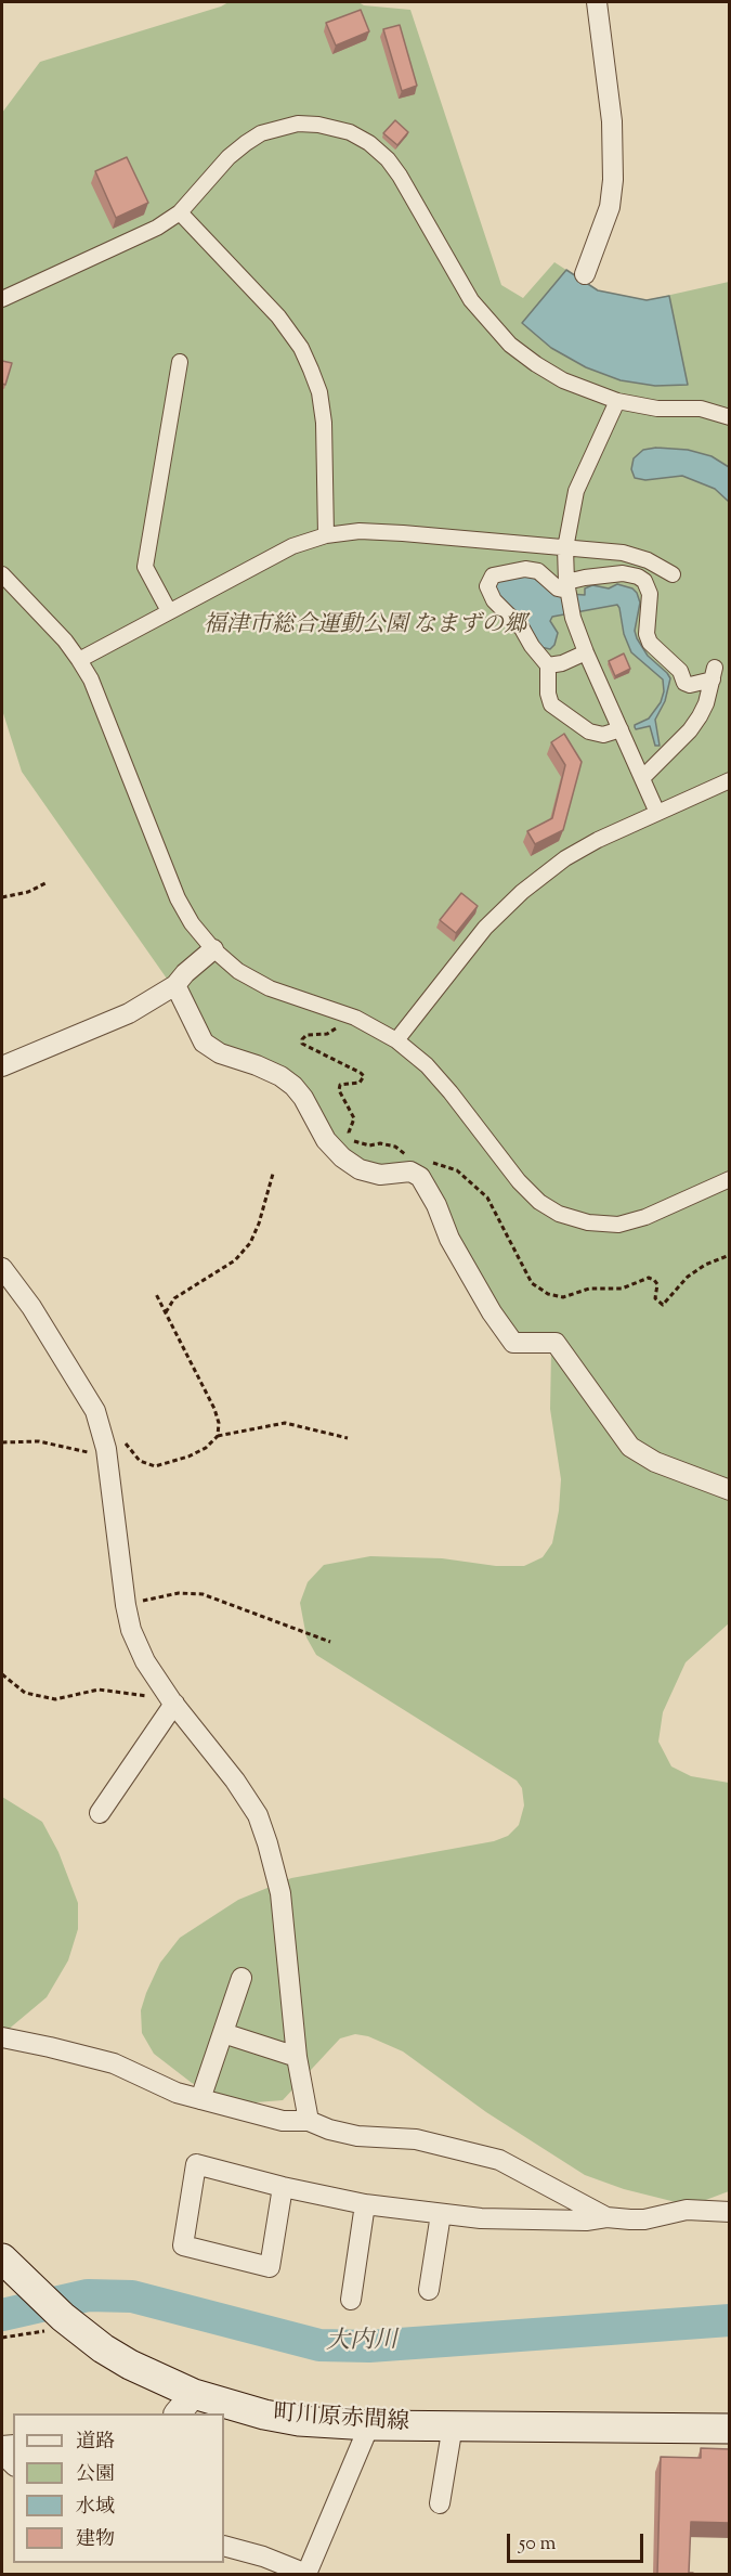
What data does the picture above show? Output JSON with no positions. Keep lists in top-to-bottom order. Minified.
{"streets":{"main road":["町川原赤間線"]},"water":["大内川"],"parks":["福津市総合運動公園 なまずの郷"],"legend":["道路","公園","水域","建物"],"scale_bar":"50 m"}
